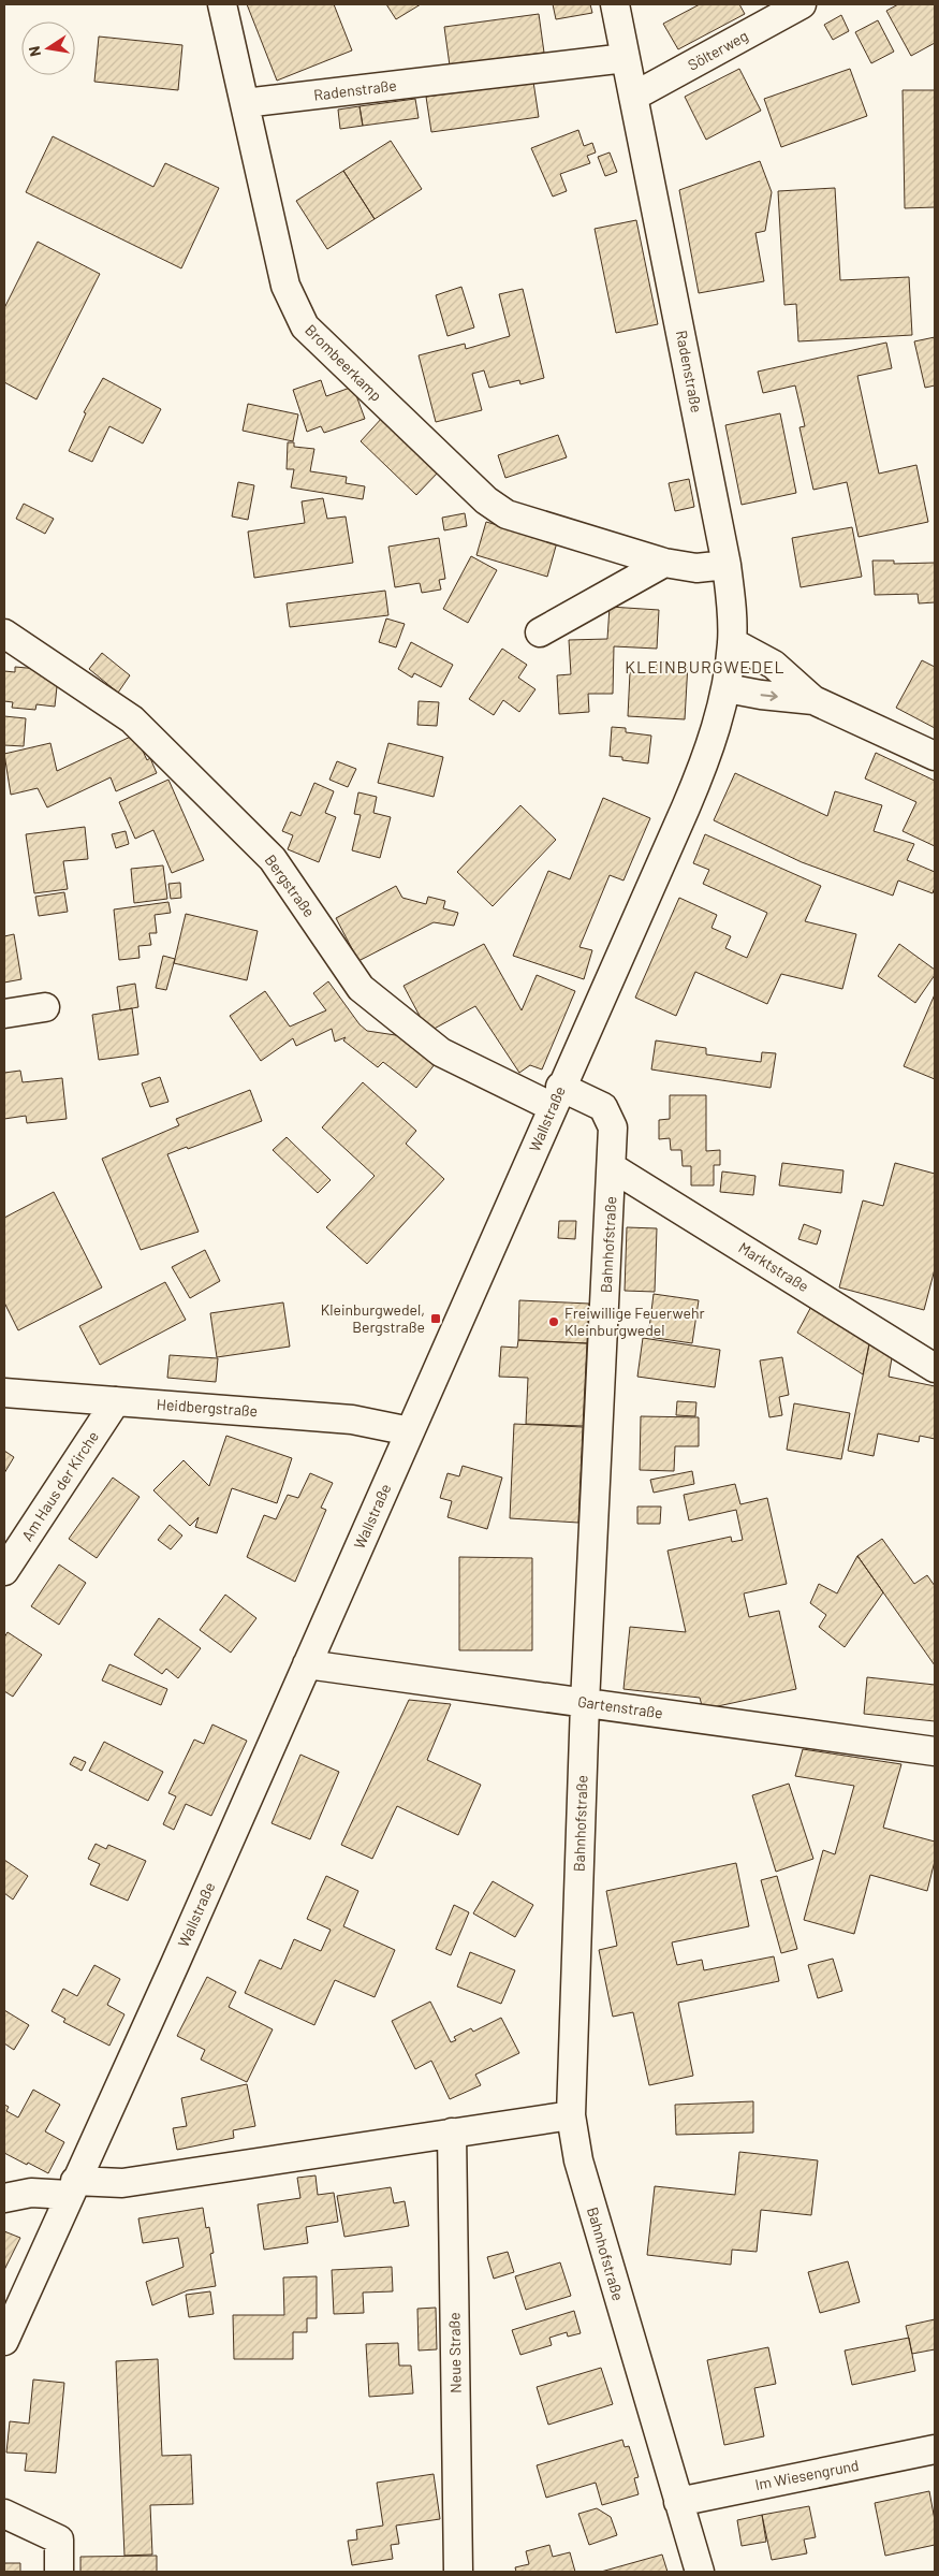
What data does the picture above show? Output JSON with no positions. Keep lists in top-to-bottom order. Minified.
{"streets":{"street":["Sölterweg","Radenstraße","Brombeerkamp","Bergstraße","Wallstraße","Bahnhofstraße","Marktstraße","Heidbergstraße","Am Haus der Kirche","Gartenstraße","Neue Straße","Im Wiesengrund"]},"crossings":[["Sölterweg","Radenstraße"],["Radenstraße","Brombeerkamp"],["Radenstraße","Wallstraße"],["Bergstraße","Wallstraße"],["Bergstraße","Bahnhofstraße"],["Wallstraße","Bahnhofstraße"],["Wallstraße","Heidbergstraße"],["Wallstraße","Gartenstraße"],["Bahnhofstraße","Marktstraße"],["Bahnhofstraße","Gartenstraße"],["Bahnhofstraße","Im Wiesengrund"],["Heidbergstraße","Am Haus der Kirche"]],"districts":["KLEINBURGWEDEL"],"places":{"transit":["Kleinburgwedel, Bergstraße"],"other":["Freiwillige Feuerwehr Kleinburgwedel"]},"north":"left"}
